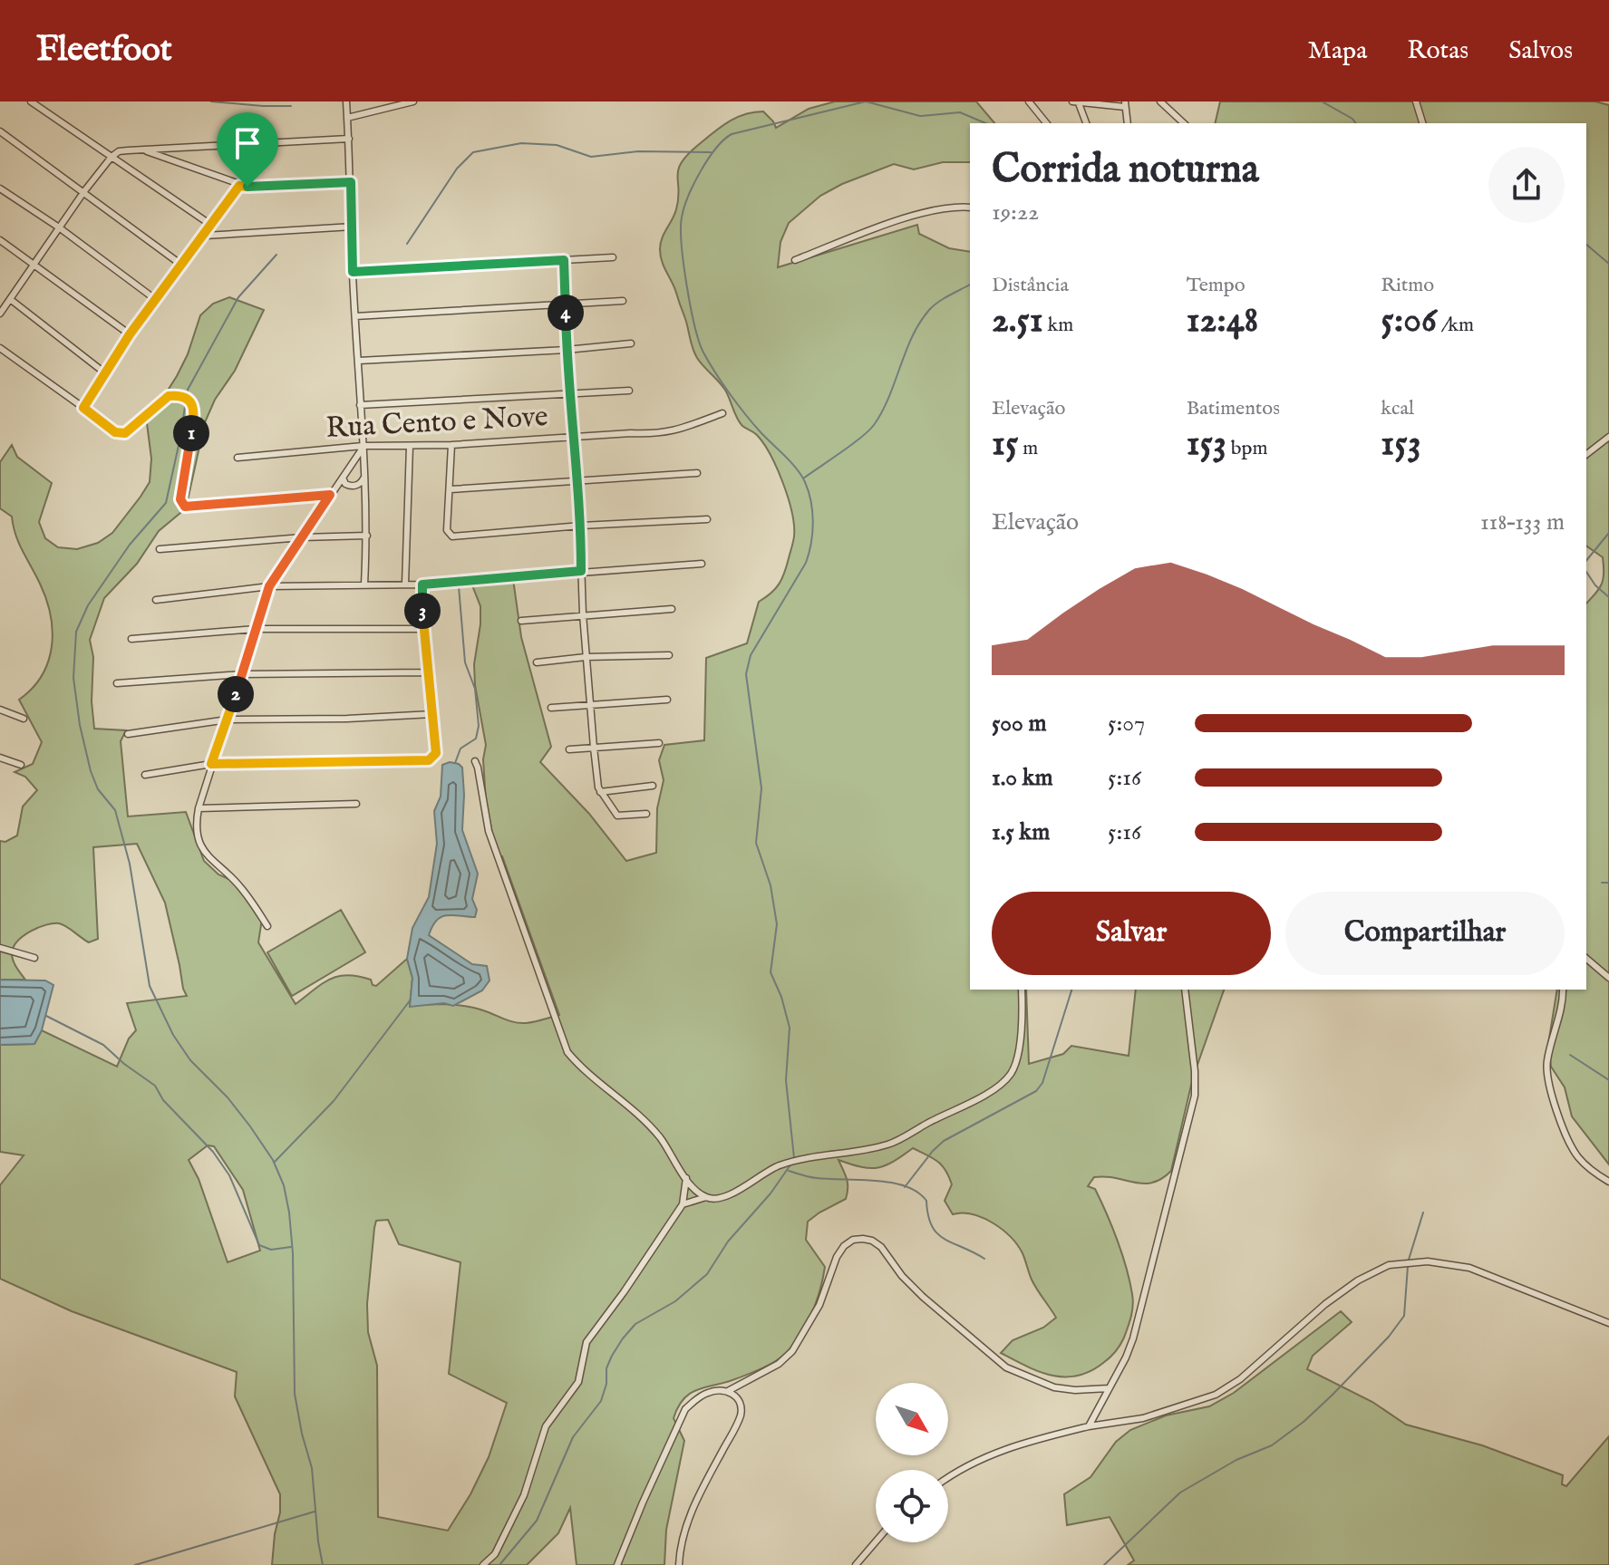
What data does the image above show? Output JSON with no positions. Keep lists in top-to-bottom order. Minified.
{"streets":{"street":["Rua Cento e Nove"]},"north":"bottom right","page":{"header":"Fleetfoot","nav":["Mapa","Rotas","Salvos"],"heading":["Corrida noturna","19:22"],"stats":[["Distância","2.51 km"],["Tempo","12:48"],["Ritmo","5:06 /km"],["Elevação","15 m"],["Batimentos","153 bpm"],["kcal","153"]],"pins":["4","1","3","2"],"chart":["Elevação","118–133 m"],"list":[{"name":"500 m","note":"5:07"},{"name":"1.0 km","note":"5:16"},{"name":"1.5 km","note":"5:16"}],"buttons":["Salvar","Compartilhar"]}}
